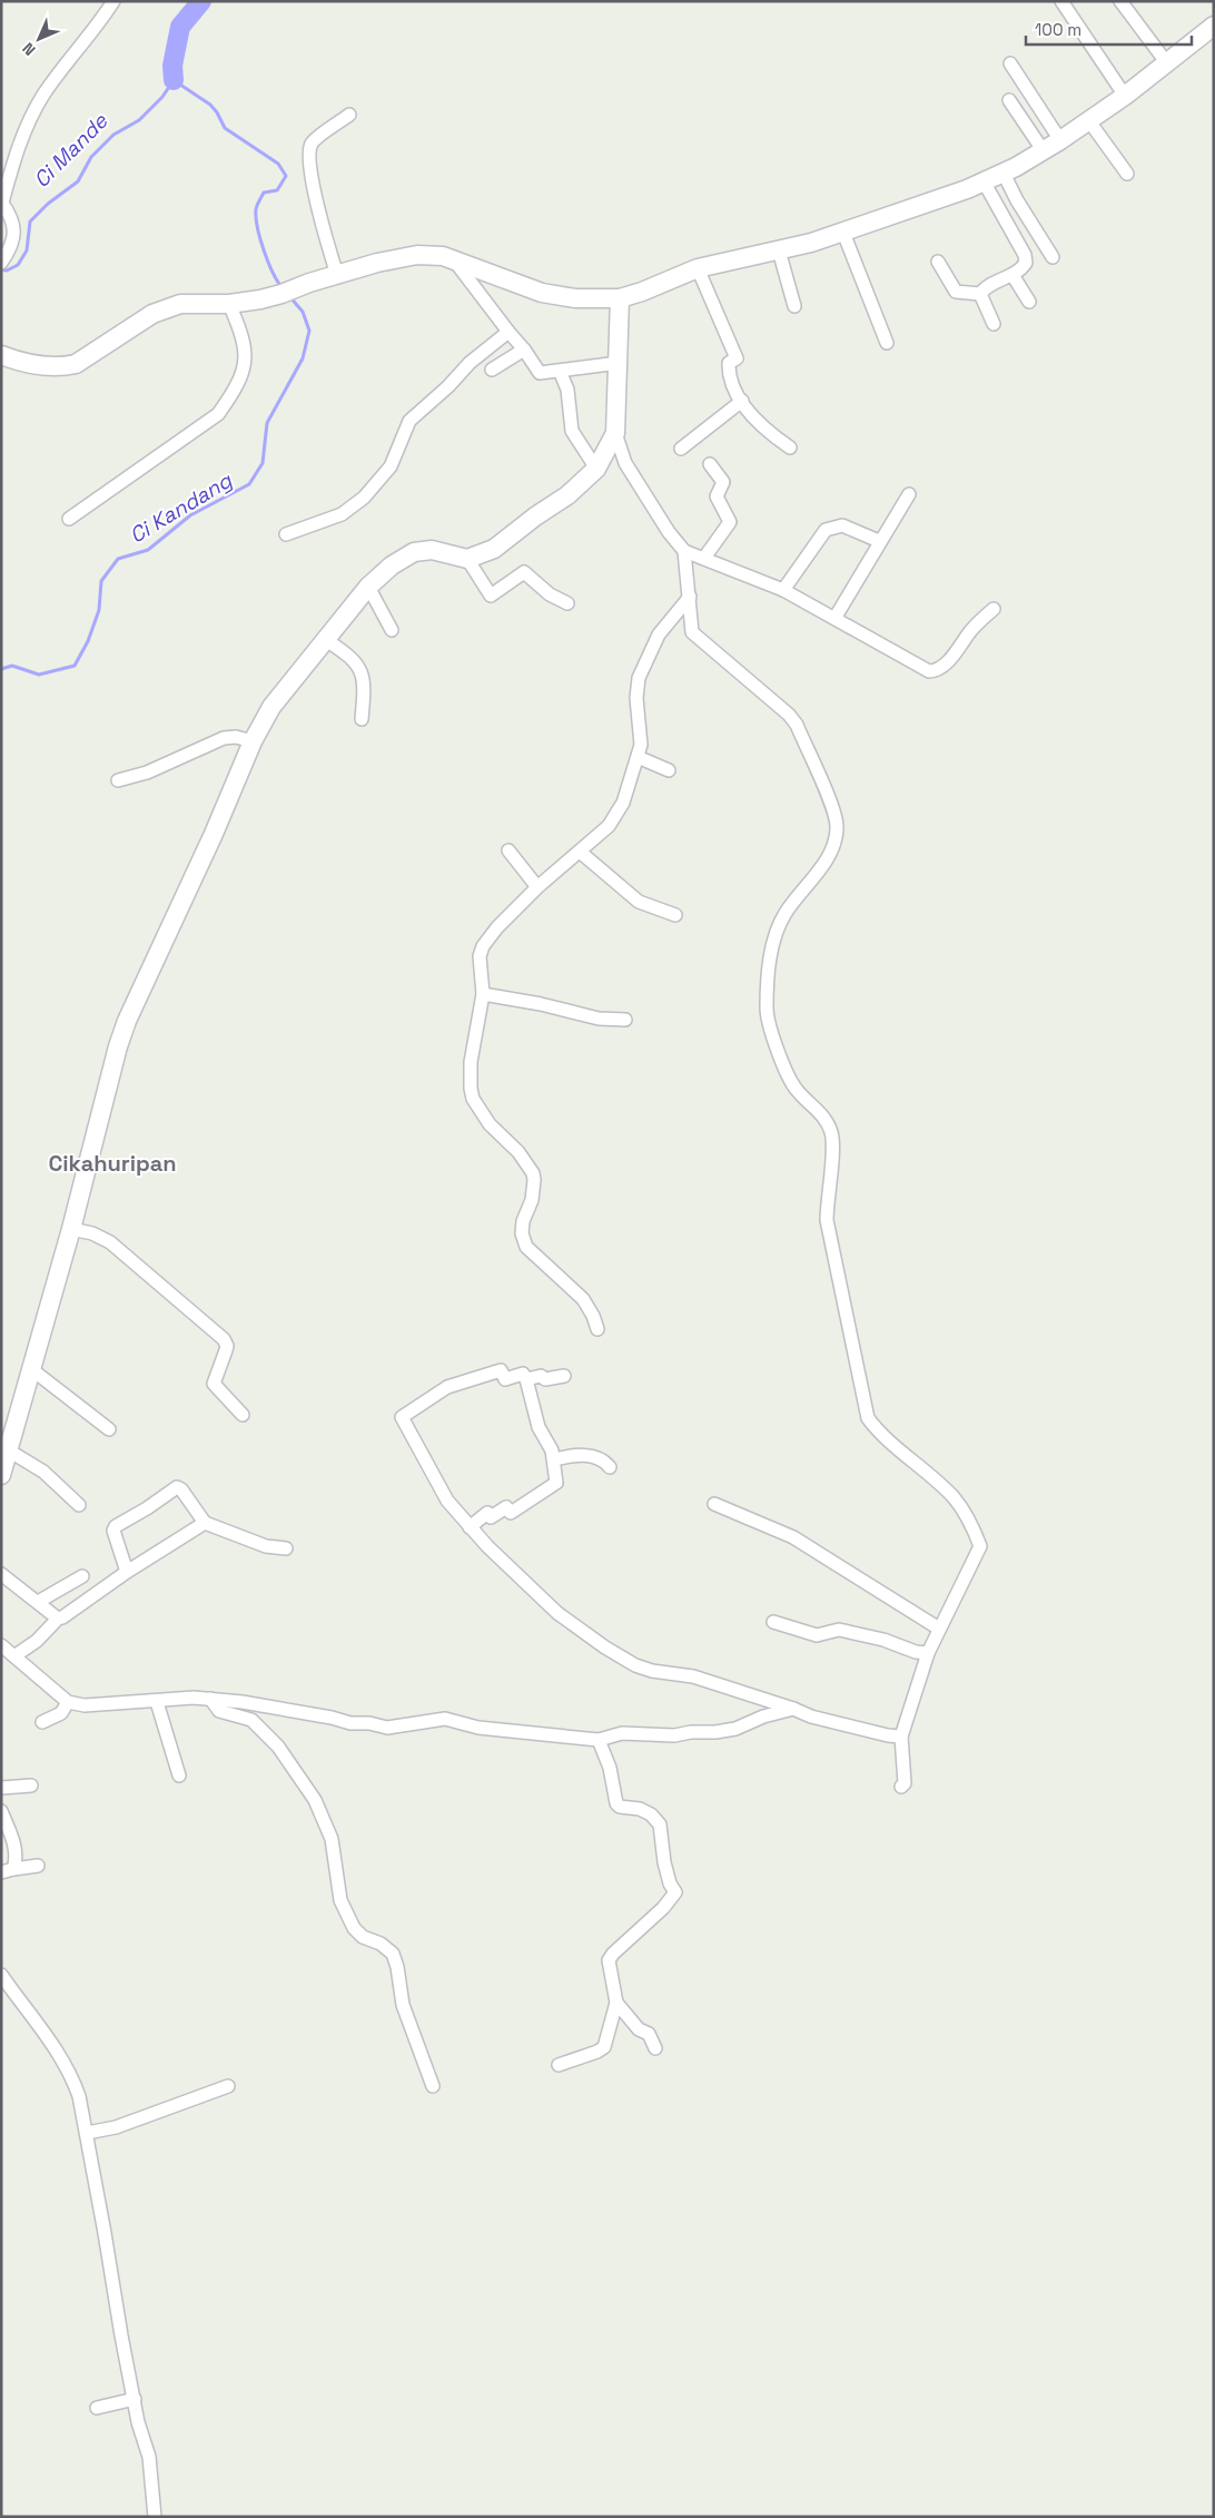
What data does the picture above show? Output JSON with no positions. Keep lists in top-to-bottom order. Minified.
{"districts":["Cikahuripan"],"water":["Ci Mande","Ci Kandang"],"scale_bar":"100 m","north":"bottom left"}
